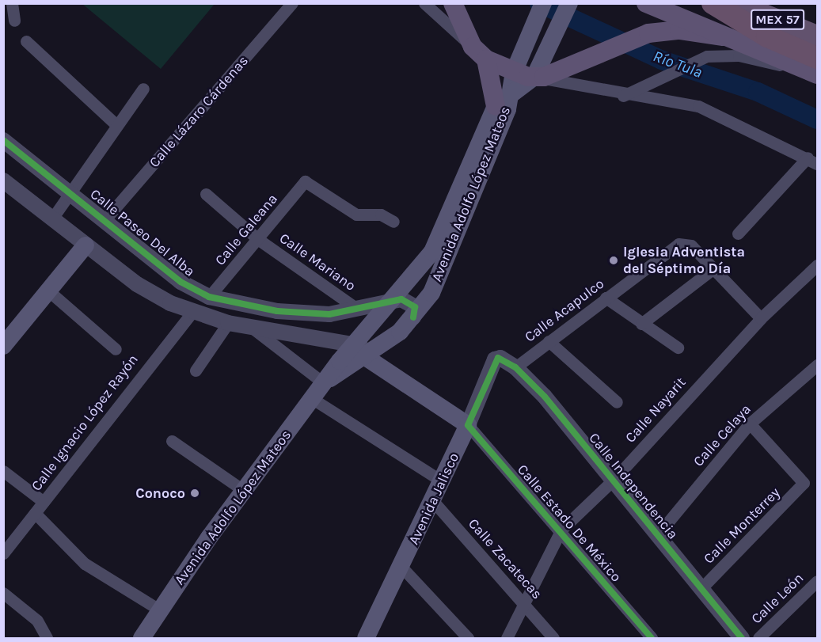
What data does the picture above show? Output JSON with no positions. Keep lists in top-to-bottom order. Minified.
{"streets":{"highway":["MEX 57"],"main road":["Avenida Adolfo López Mateos","Avenida Jalisco","Calle Estado De México"],"street":["Calle Lázaro Cárdenas","Calle Galeana","Calle Paseo Del Alba","Calle Mariano","Calle Acapulco","Calle Nayarit","Calle Ignacio López Rayón","Calle Celaya","Calle Independencia","Calle Monterrey","Calle Zacatecas","Calle León"]},"crossings":[["Calle Lázaro Cárdenas","Calle Paseo Del Alba"],["Avenida Adolfo López Mateos","Calle Paseo Del Alba"],["Avenida Adolfo López Mateos","Calle Estado De México"],["Calle Galeana","Calle Paseo Del Alba"],["Calle Galeana","Calle Mariano"],["Calle Paseo Del Alba","Calle Mariano"],["Calle Acapulco","Calle Nayarit"],["Calle Acapulco","Calle Independencia"],["Calle Nayarit","Calle Independencia"],["Calle Nayarit","Calle Estado De México"],["Calle Nayarit","Calle Zacatecas"],["Calle Celaya","Calle Independencia"],["Calle Celaya","Calle Monterrey"],["Calle Independencia","Avenida Jalisco"],["Calle Independencia","Calle Monterrey"],["Avenida Jalisco","Calle Estado De México"],["Avenida Jalisco","Calle Zacatecas"]],"water":["Río Tula"],"places":["Iglesia Adventista del Séptimo Día","Conoco"]}
